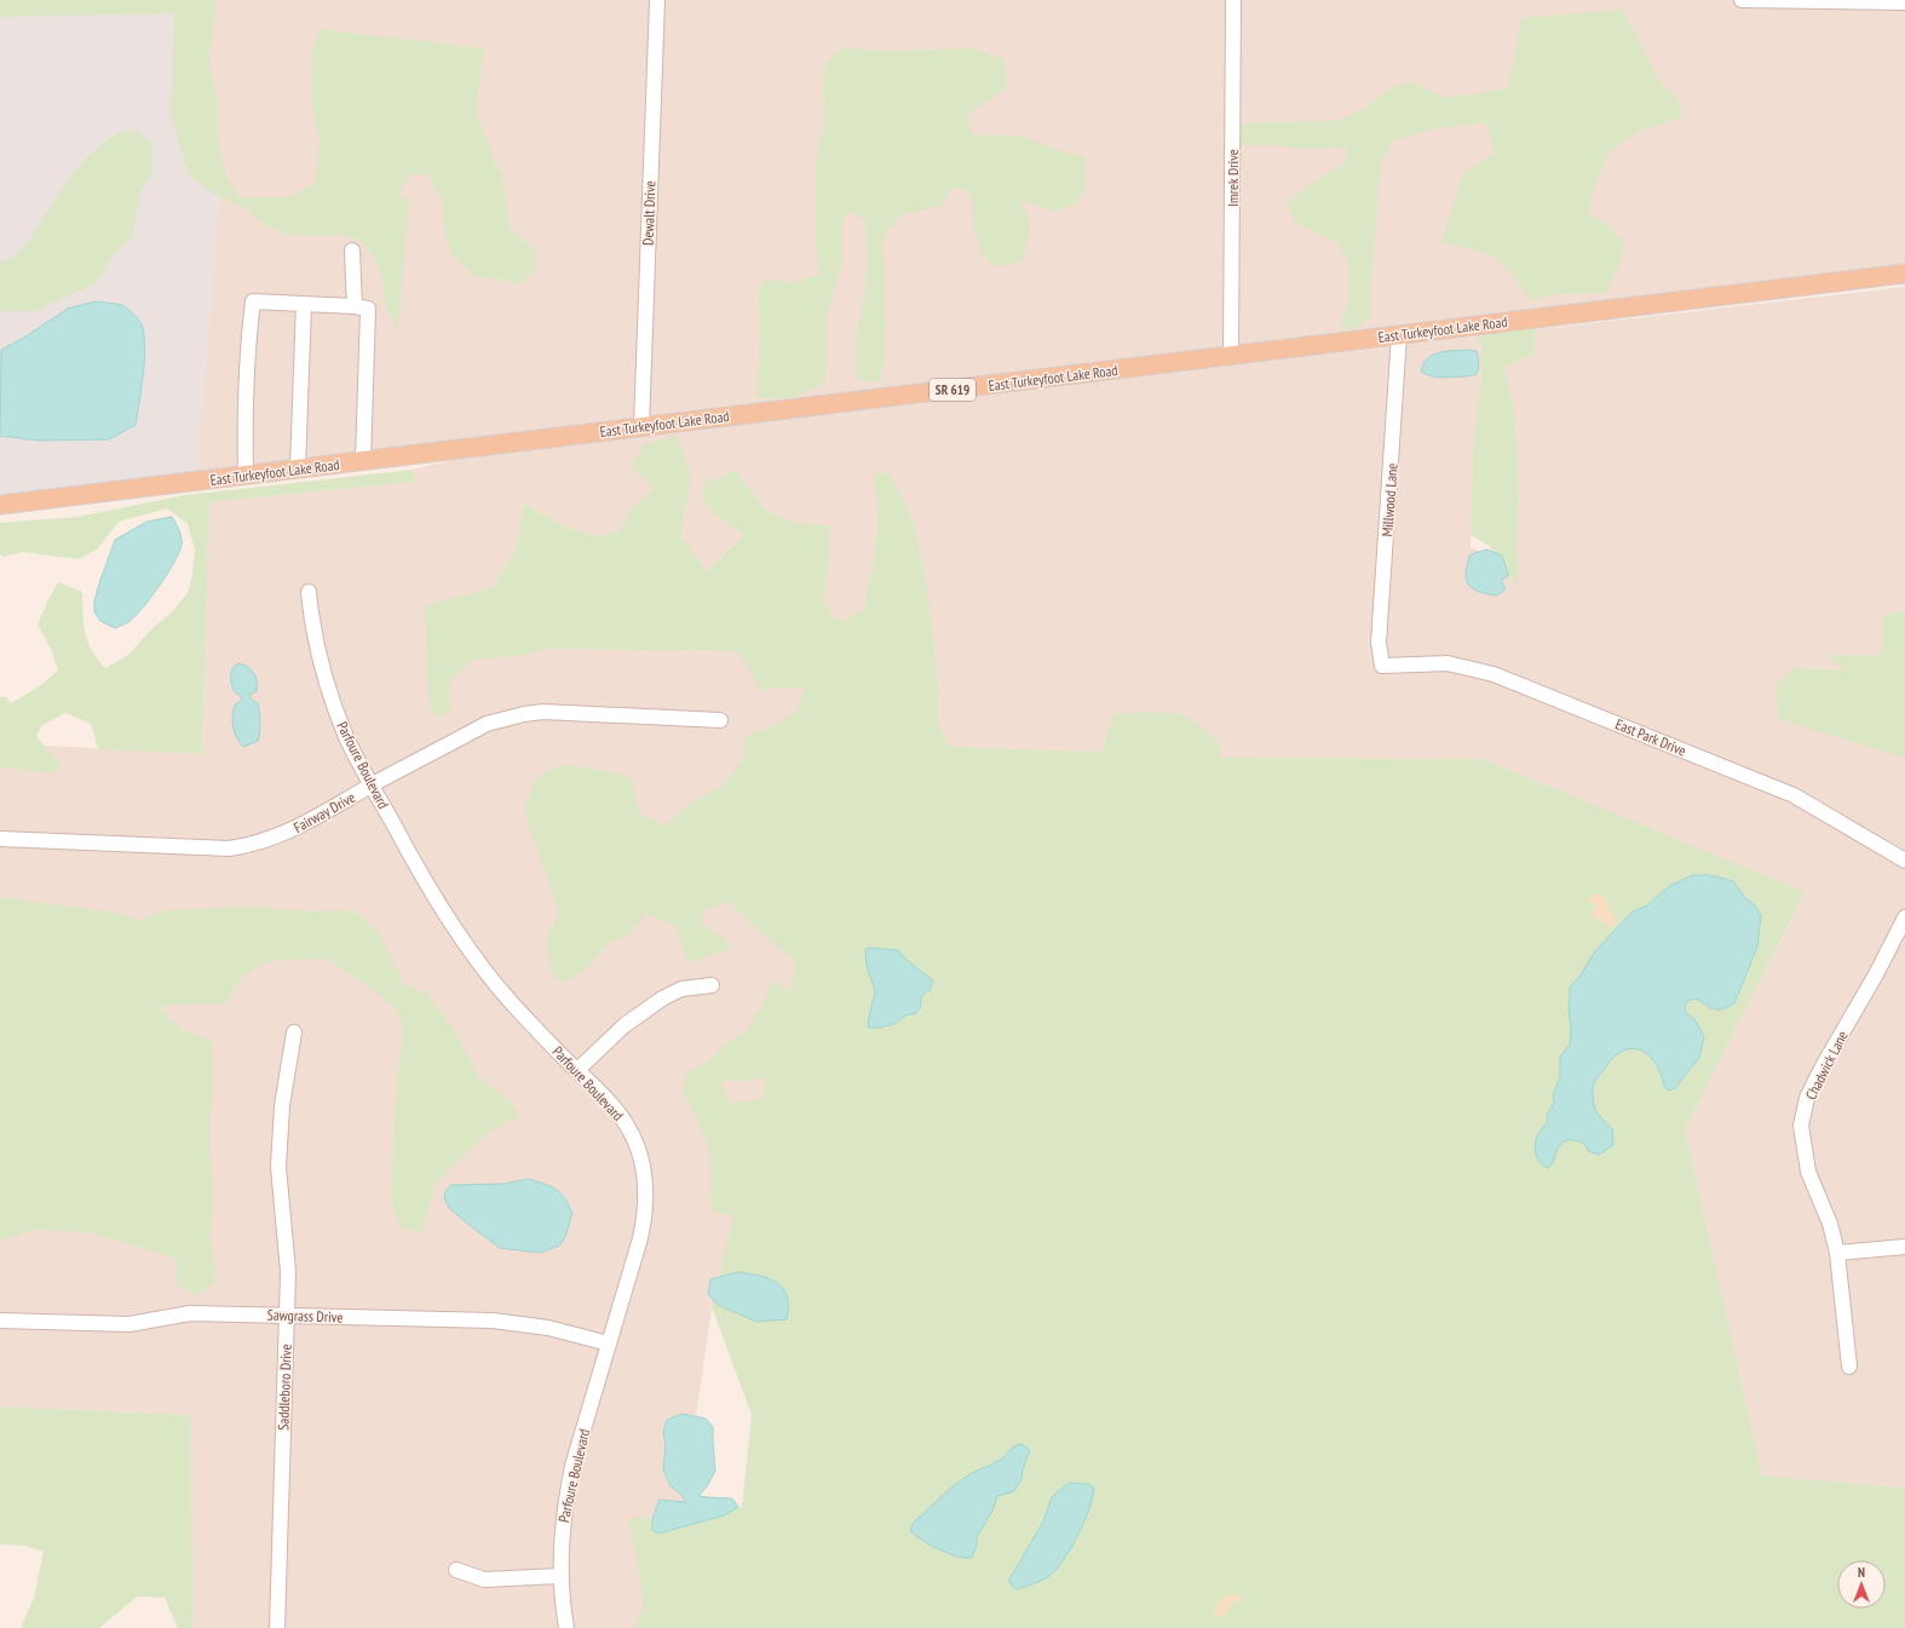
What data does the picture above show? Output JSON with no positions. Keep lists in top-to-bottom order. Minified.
{"streets":{"main road":["East Turkeyfoot Lake Road","SR 619"],"street":["Imrek Drive","Dewalt Drive","Millwood Lane","East Park Drive","Parfoure Boulevard","Fairway Drive","Chadwick Lane","Sawgrass Drive","Saddleboro Drive"]},"crossings":[["Imrek Drive","East Turkeyfoot Lake Road"],["Dewalt Drive","East Turkeyfoot Lake Road"],["East Turkeyfoot Lake Road","Millwood Lane"],["Millwood Lane","East Park Drive"],["Parfoure Boulevard","Fairway Drive"],["Parfoure Boulevard","Sawgrass Drive"],["Sawgrass Drive","Saddleboro Drive"]],"north":"top"}
